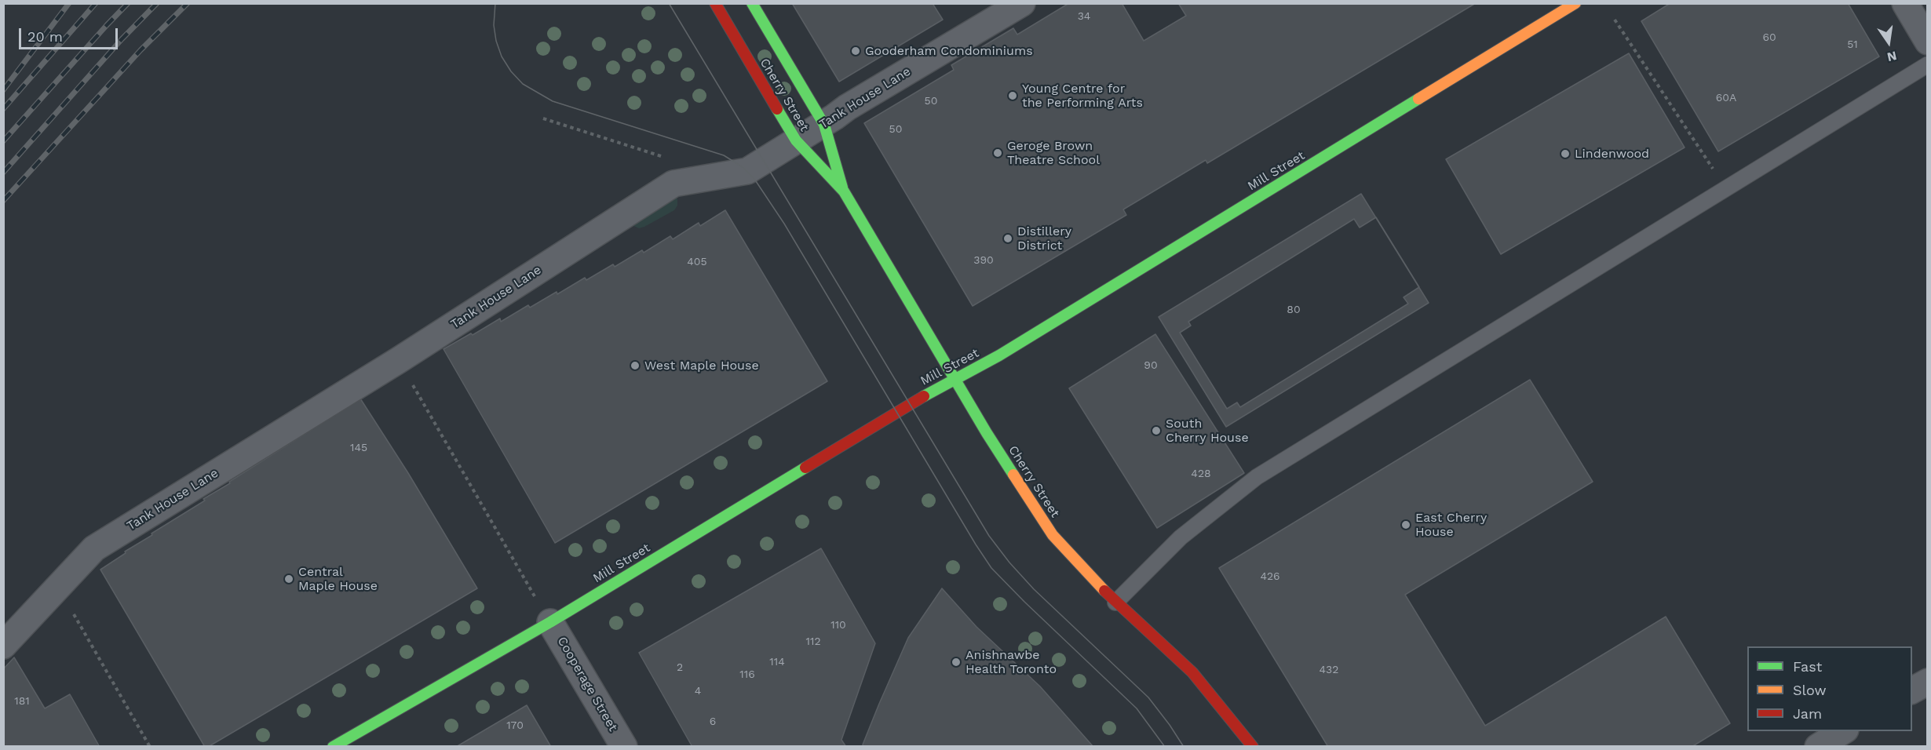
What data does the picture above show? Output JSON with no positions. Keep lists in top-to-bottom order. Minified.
{"streets":{"street":["Cherry Street","Tank House Lane","Mill Street","Cooperage Street"]},"crossings":[["Cherry Street","Tank House Lane"],["Cherry Street","Mill Street"],["Mill Street","Cooperage Street"]],"places":["Gooderham Condominiums","Young Centre for the Performing Arts","Geroge Brown Theatre School","Lindenwood","Distillery District","West Maple House","South Cherry House","East Cherry House","Central Maple House","Anishnawbe Health Toronto"],"house_numbers":["34","60","51","60A","50","50","390","405","80","90","145","428","426","110","112","114","2","432","116","4","181","6","170"],"legend":["Fast","Slow","Jam"],"scale_bar":"20 m","north":"bottom"}
